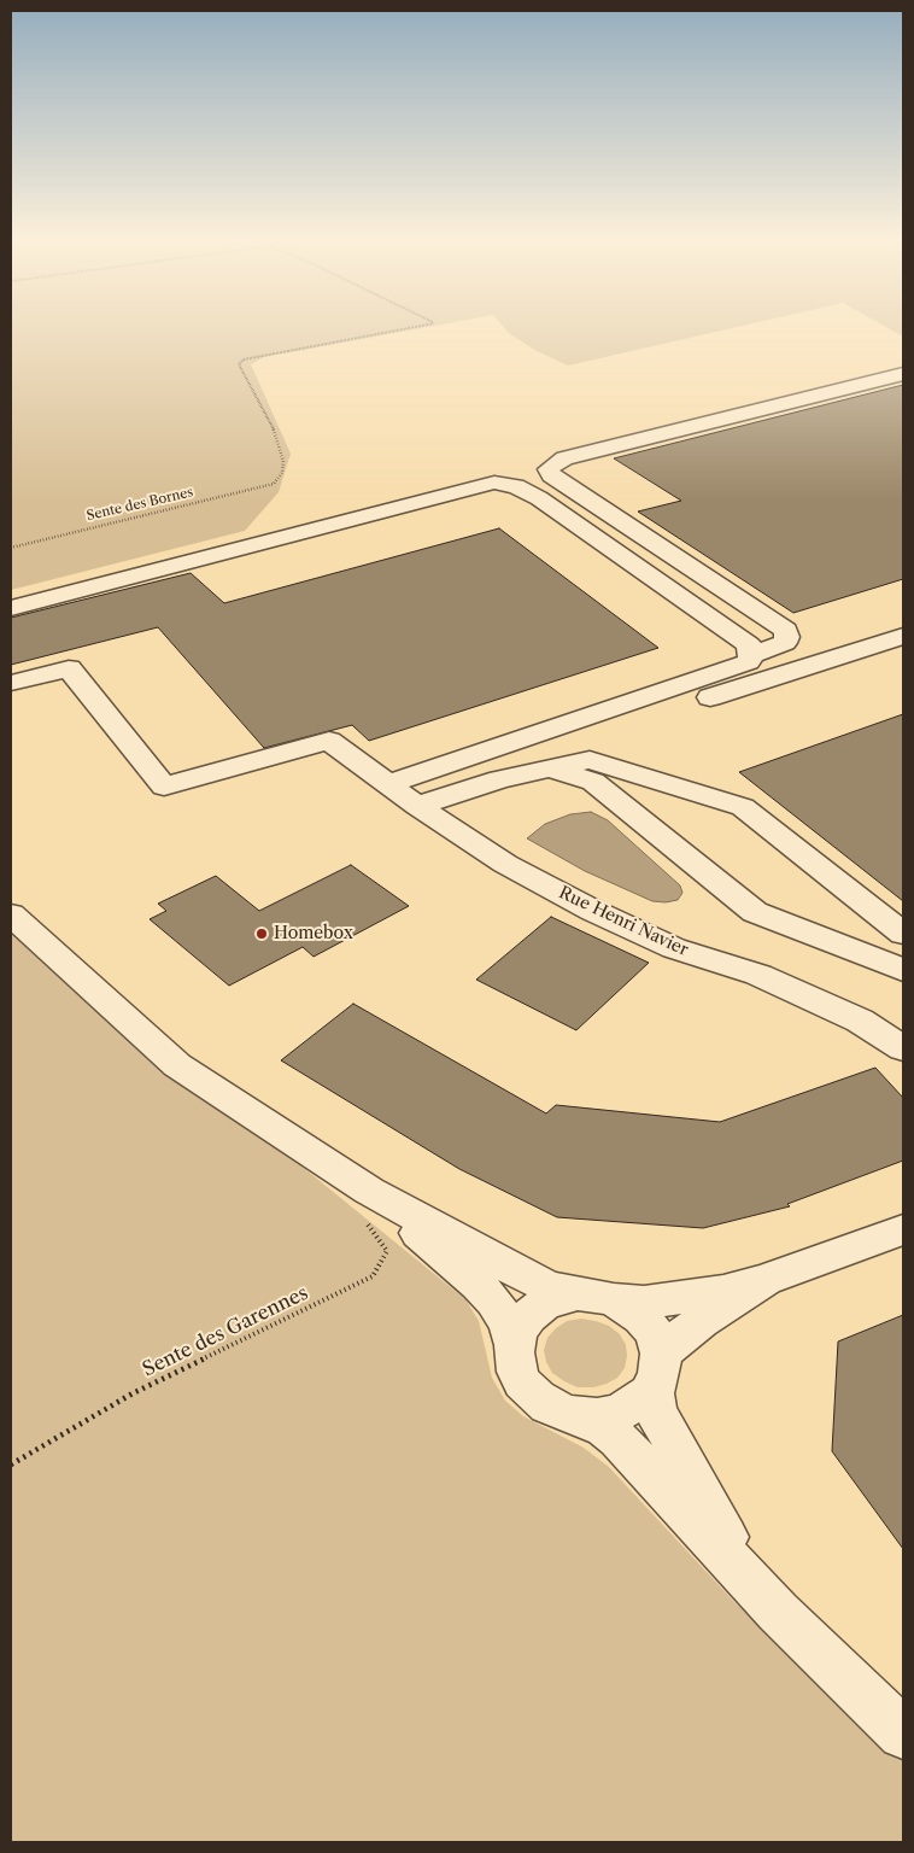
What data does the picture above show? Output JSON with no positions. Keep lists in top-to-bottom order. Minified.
{"streets":{"street":["Rue Henri Navier"],"path":["Sente des Bornes","Sente des Garennes"]},"places":["Homebox"]}
